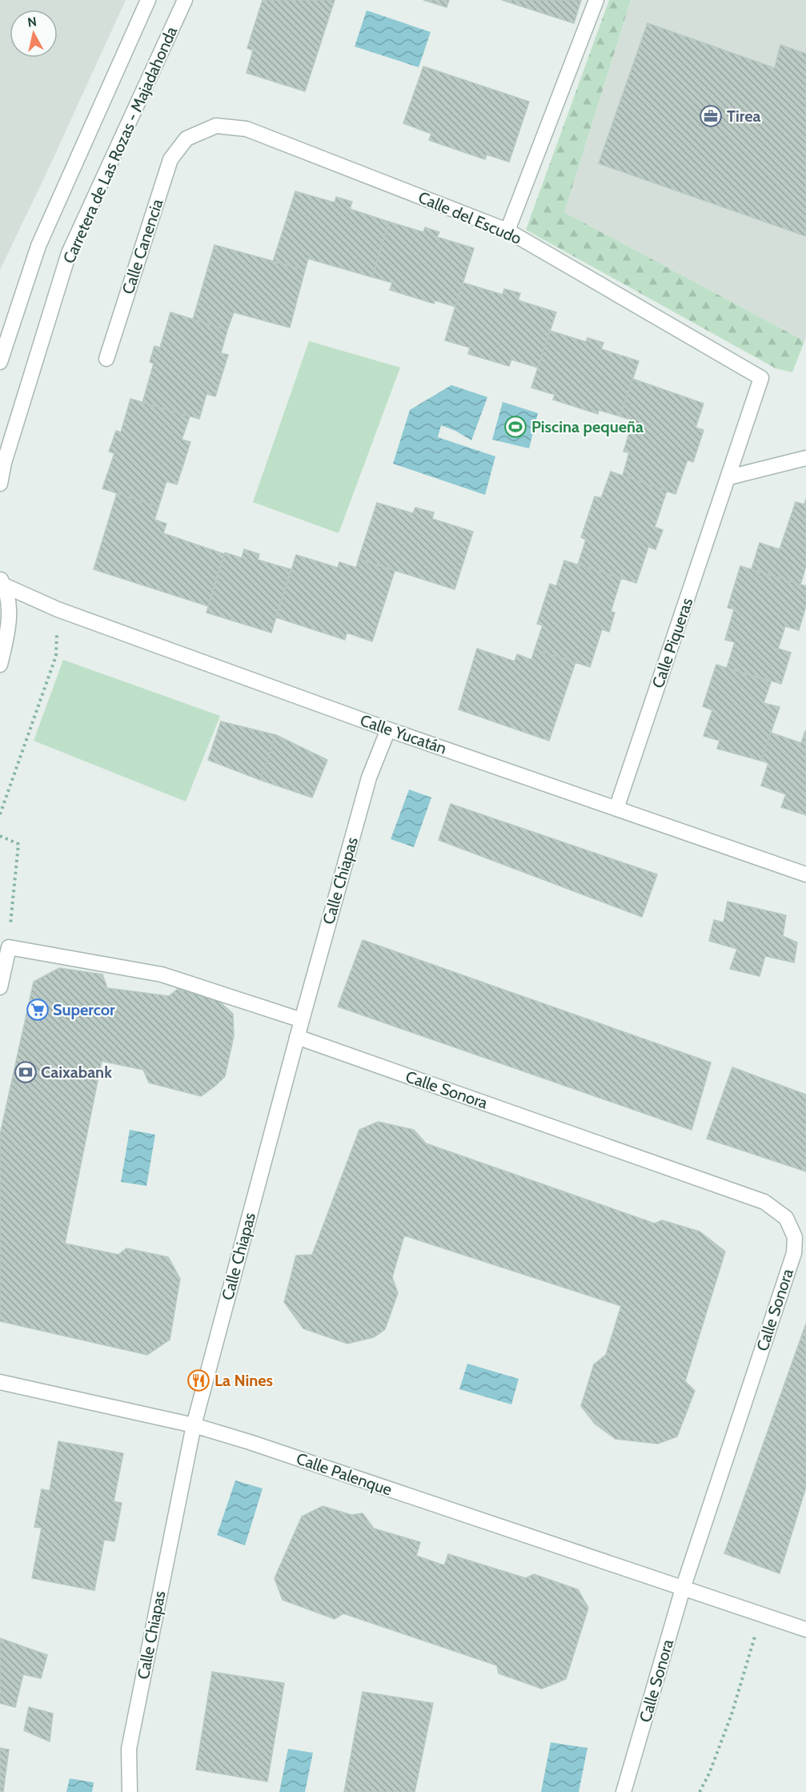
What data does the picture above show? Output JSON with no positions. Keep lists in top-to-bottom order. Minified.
{"streets":{"street":["Carretera de Las Rozas - Majadahonda","Calle del Escudo","Calle Canencia","Calle Piqueras","Calle Yucatán","Calle Chiapas","Calle Sonora","Calle Palenque"]},"crossings":[["Calle del Escudo","Calle Canencia"],["Calle del Escudo","Calle Piqueras"],["Calle Piqueras","Calle Yucatán"],["Calle Yucatán","Calle Chiapas"],["Calle Chiapas","Calle Sonora"],["Calle Chiapas","Calle Palenque"],["Calle Sonora","Calle Palenque"]],"places":{"office":["Tirea"],"sports":["Piscina pequeña"],"supermarket":["Supercor"],"bank":["Caixabank"],"restaurant":["La Nines"]},"north":"top"}
